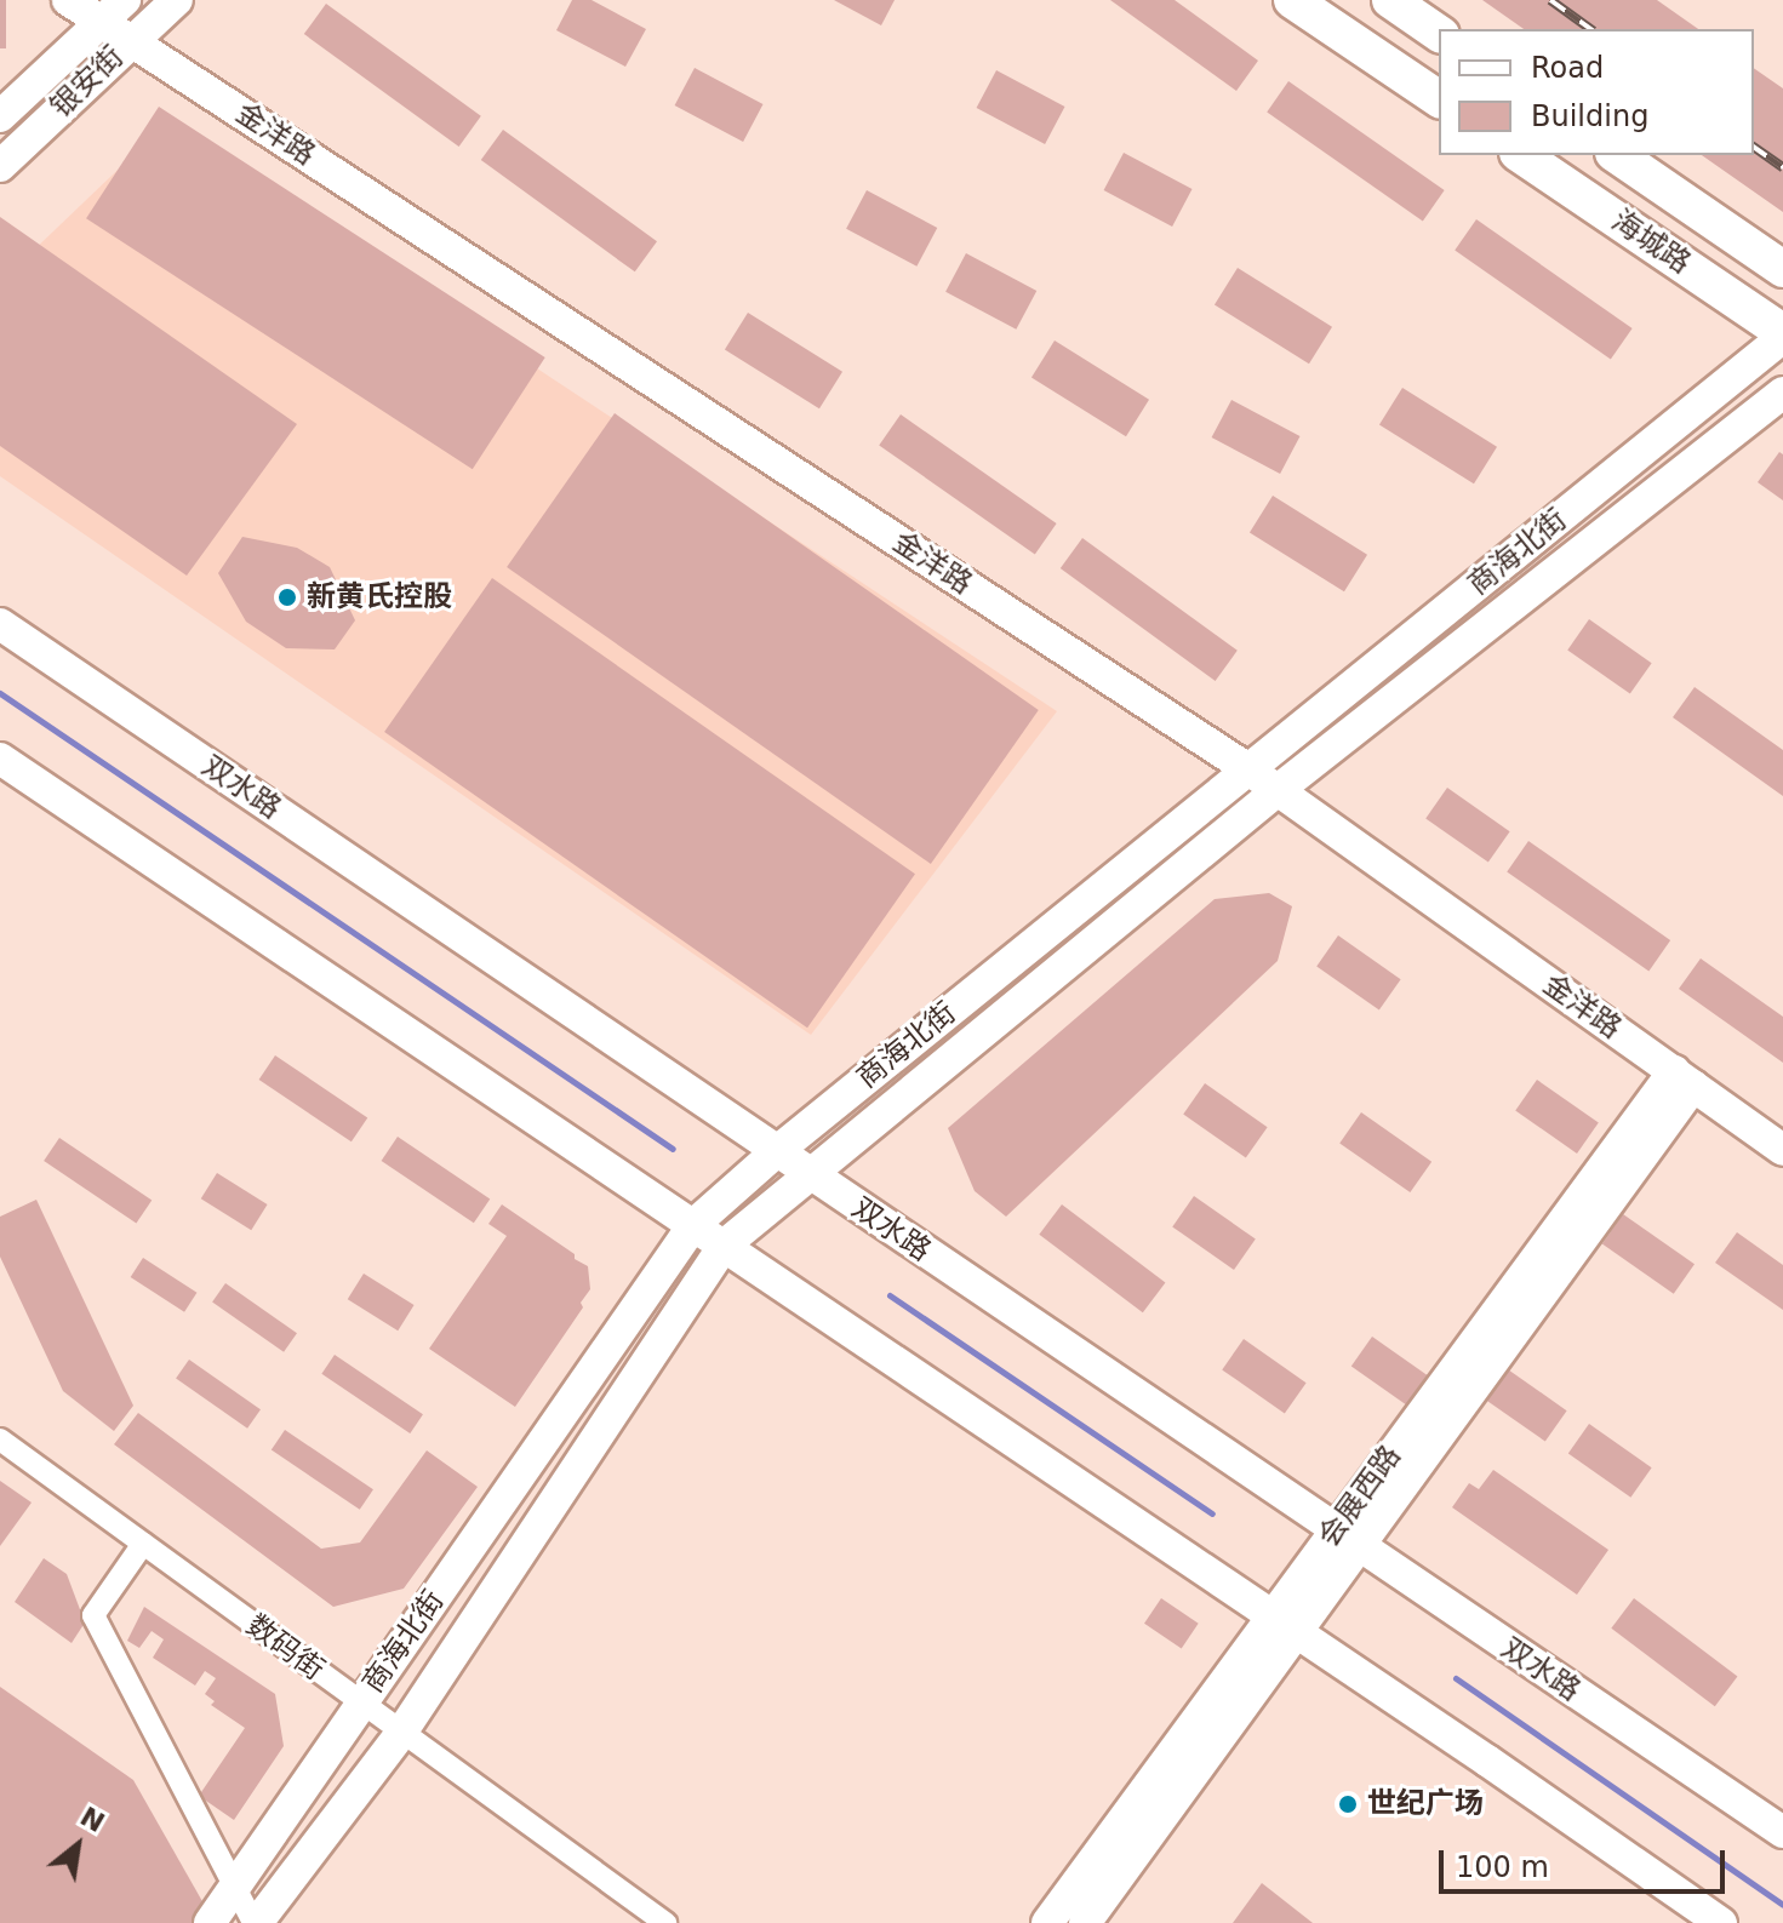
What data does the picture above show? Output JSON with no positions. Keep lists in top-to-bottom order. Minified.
{"streets":{"main road":["银安街","金洋路","海城路","商海北街","双水路","会展西路"],"street":["数码街"]},"crossings":[["银安街","金洋路"],["金洋路","商海北街"],["金洋路","会展西路"],["海城路","商海北街"],["商海北街","双水路"],["商海北街","数码街"],["双水路","会展西路"]],"places":["新黄氏控股","世纪广场"],"legend":["Road","Building"],"scale_bar":"100 m","north":"top right"}
